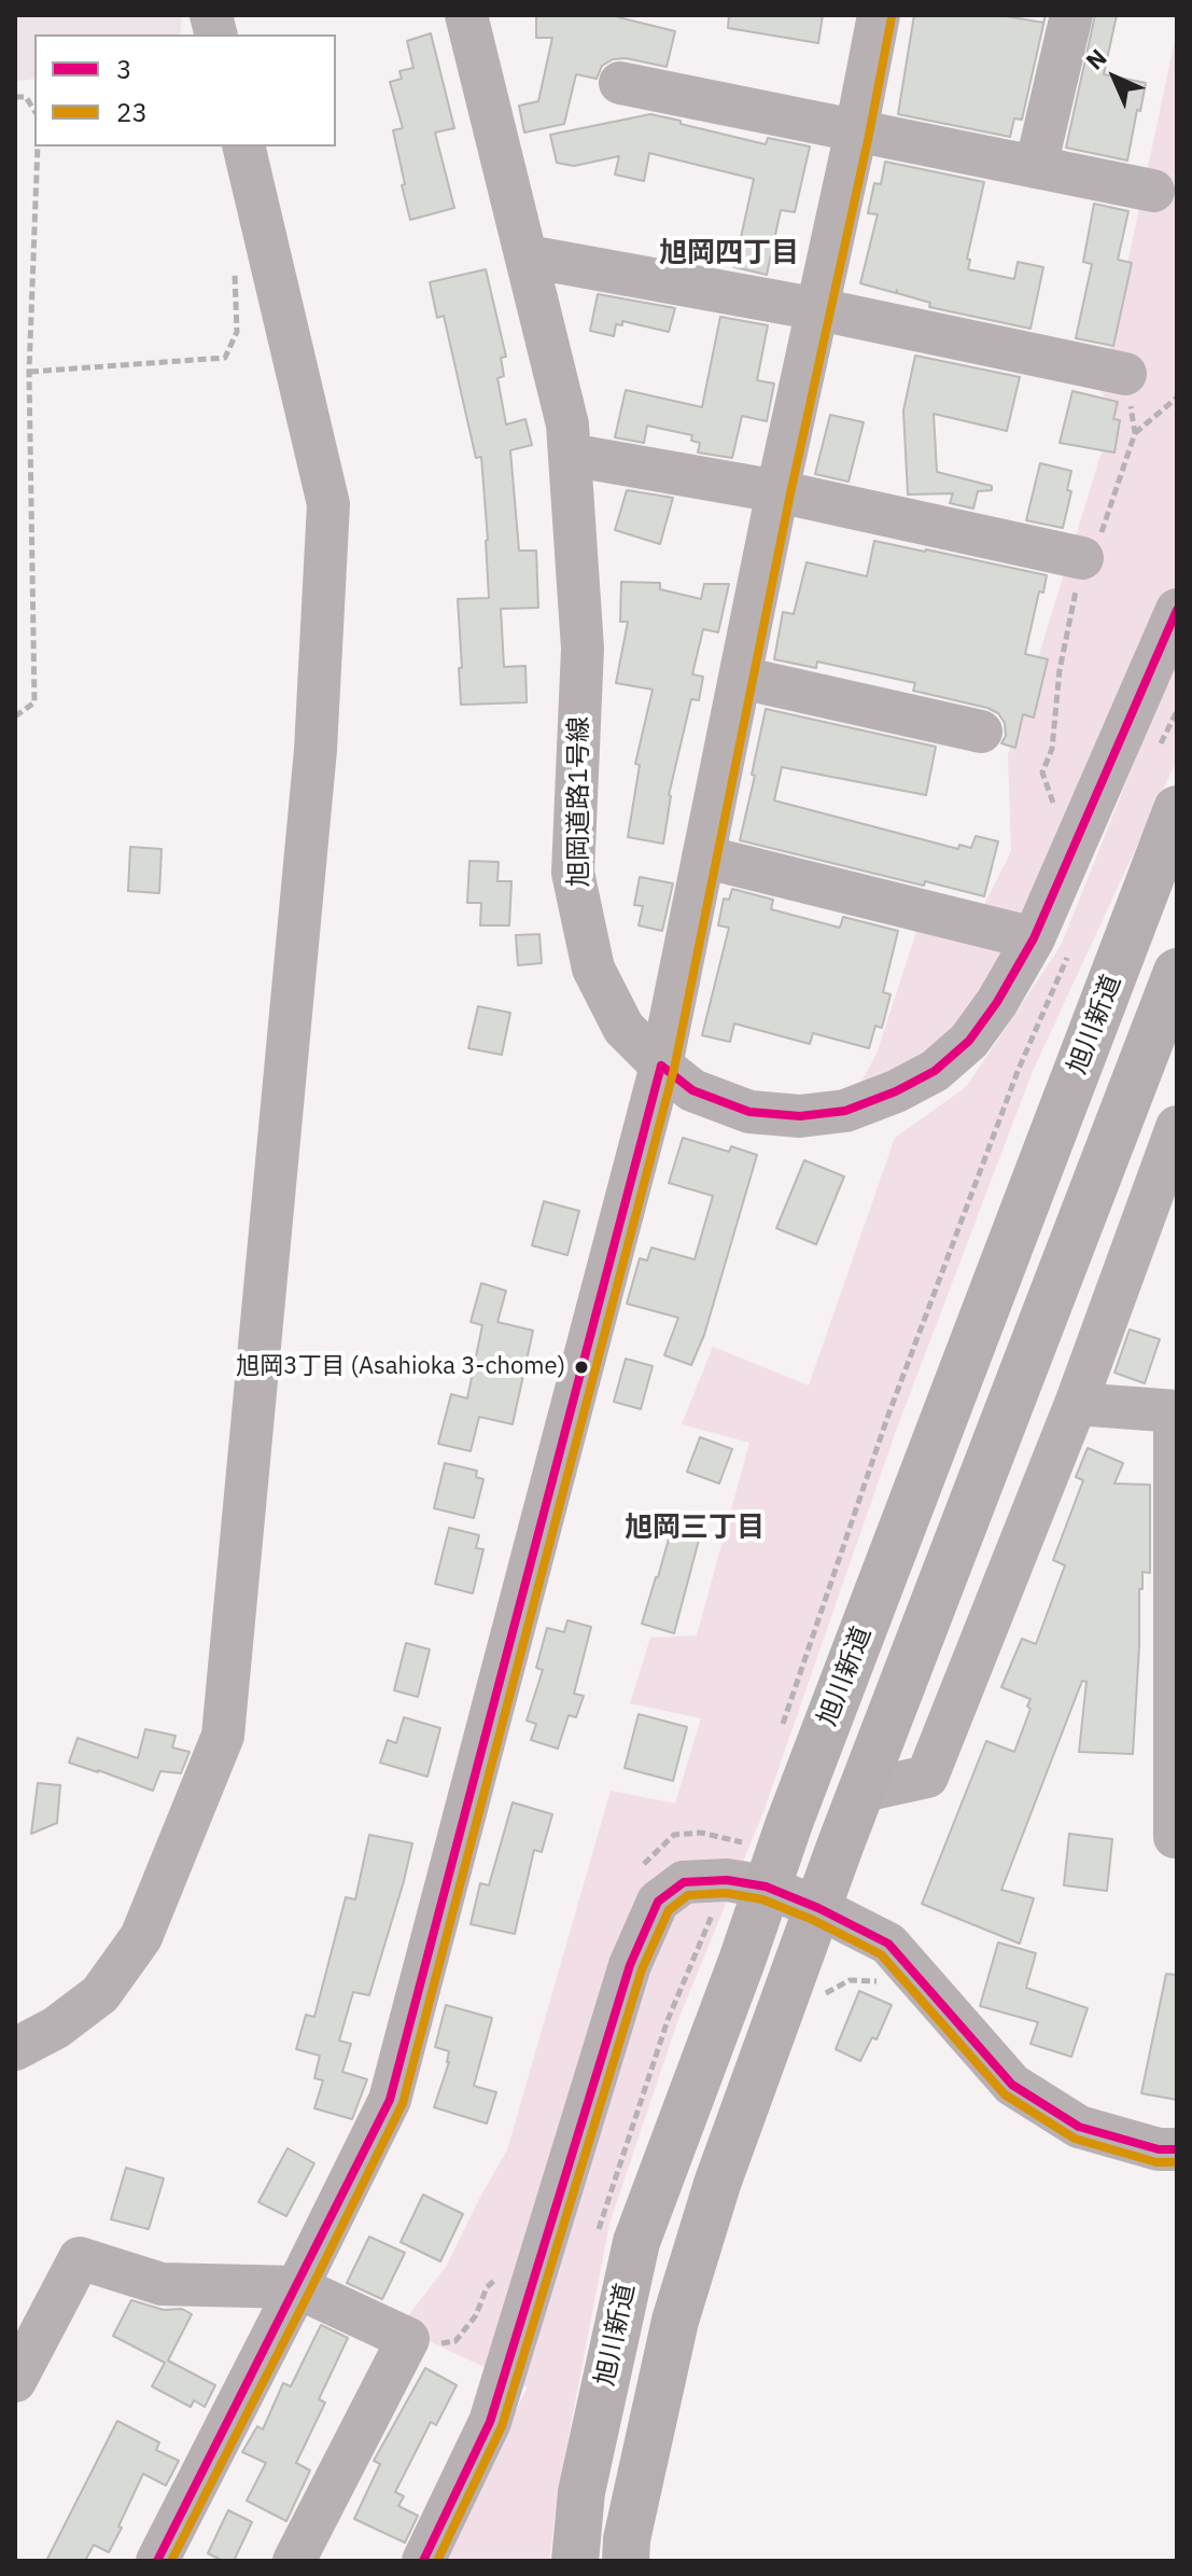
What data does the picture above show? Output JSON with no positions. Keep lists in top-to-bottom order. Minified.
{"streets":{"highway":["旭川新道"],"street":["旭岡道路1号線"]},"districts":["旭岡四丁目","旭岡三丁目"],"places":["旭岡3丁目 (Asahioka 3-chome)"],"lines":["transit line 23","transit line 3"],"legend":["3","23"],"north":"top left"}
